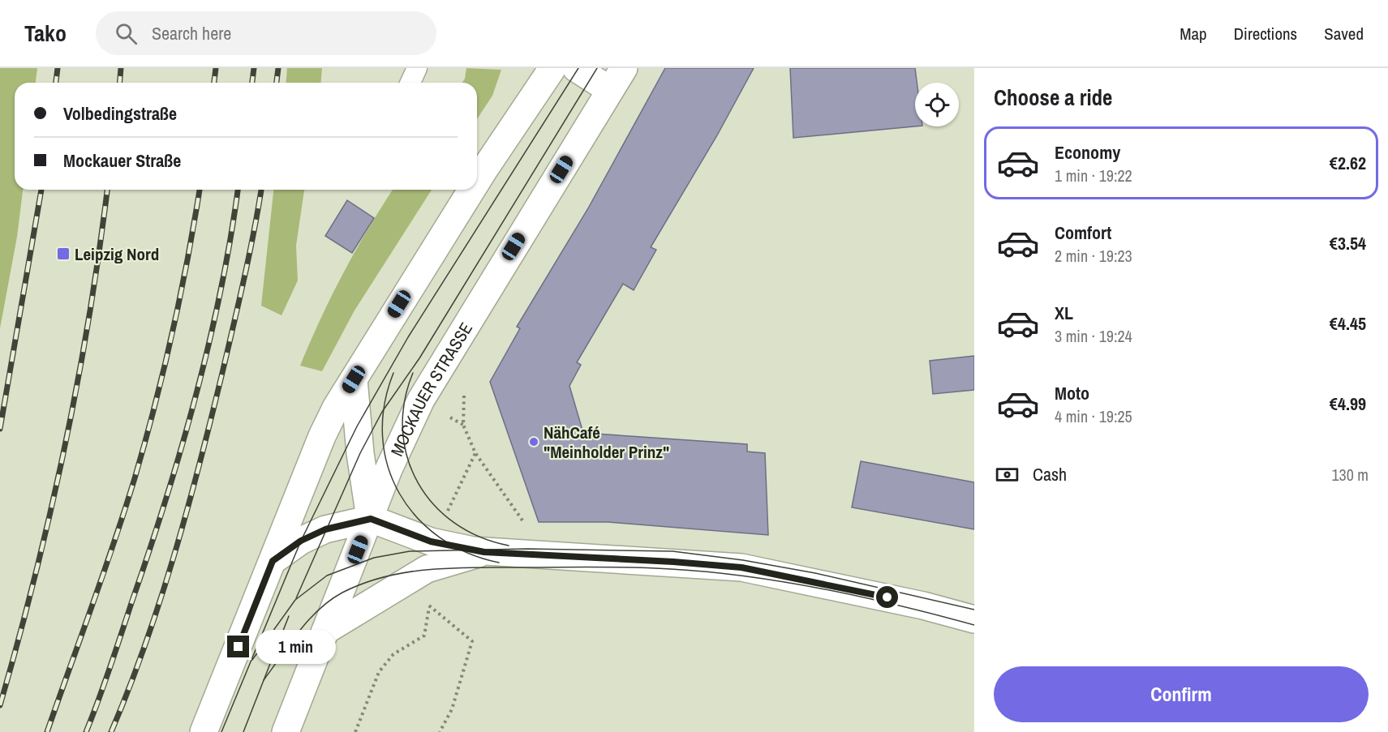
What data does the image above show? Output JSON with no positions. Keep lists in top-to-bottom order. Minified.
{"streets":{"main road":["MOCKAUER STRASSE"]},"places":{"transit":["Leipzig Nord"],"other":["NähCafé \"Meinholder Prinz\""]},"page":{"header":"Tako","search":"Search here","nav":["Map","Directions","Saved"],"heading":"Choose a ride","banner":["Volbedingstraße","Mockauer Straße"],"list":[{"name":"Economy","note":"1 min · 19:22","value":"€2.62"},{"name":"Comfort","note":"2 min · 19:23","value":"€3.54"},{"name":"XL","note":"3 min · 19:24","value":"€4.45"},{"name":"Moto","note":"4 min · 19:25","value":"€4.99"}],"pay":["Cash","130 m"],"bubble":"1 min","buttons":"Confirm"}}
